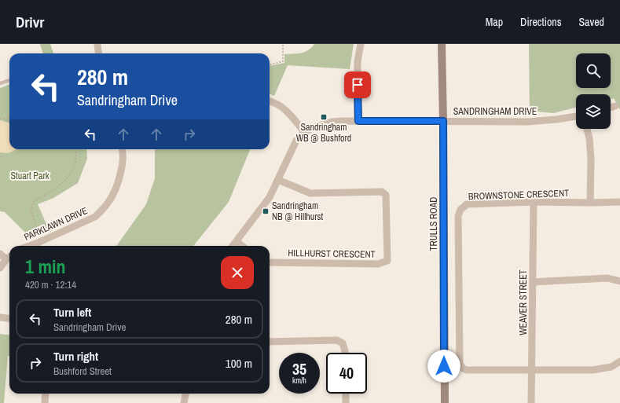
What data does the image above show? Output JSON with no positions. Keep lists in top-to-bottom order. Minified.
{"streets":{"street":["SANDRINGHAM DRIVE","BROWNSTONE CRESCENT","PARKLAWN DRIVE","TRULLS ROAD","HILLHURST CRESCENT","WEAVER STREET"]},"crossings":[["SANDRINGHAM DRIVE","TRULLS ROAD"],["SANDRINGHAM DRIVE","HILLHURST CRESCENT"],["BROWNSTONE CRESCENT","WEAVER STREET"]],"parks":["Stuart Park"],"places":{"transit":["Sandringham WB @ Bushford","Sandringham NB @ Hillhurst"]},"page":{"header":"Drivr","nav":["Map","Directions","Saved"],"turn":["280 m","Sandringham Drive"],"heading":["1 min","420 m · 12:14"],"list":[{"name":"Turn left","note":"Sandringham Drive","value":"280 m"},{"name":"Turn right","note":"Bushford Street","value":"100 m"}],"speed":"35 km/h","limit":"40"}}
